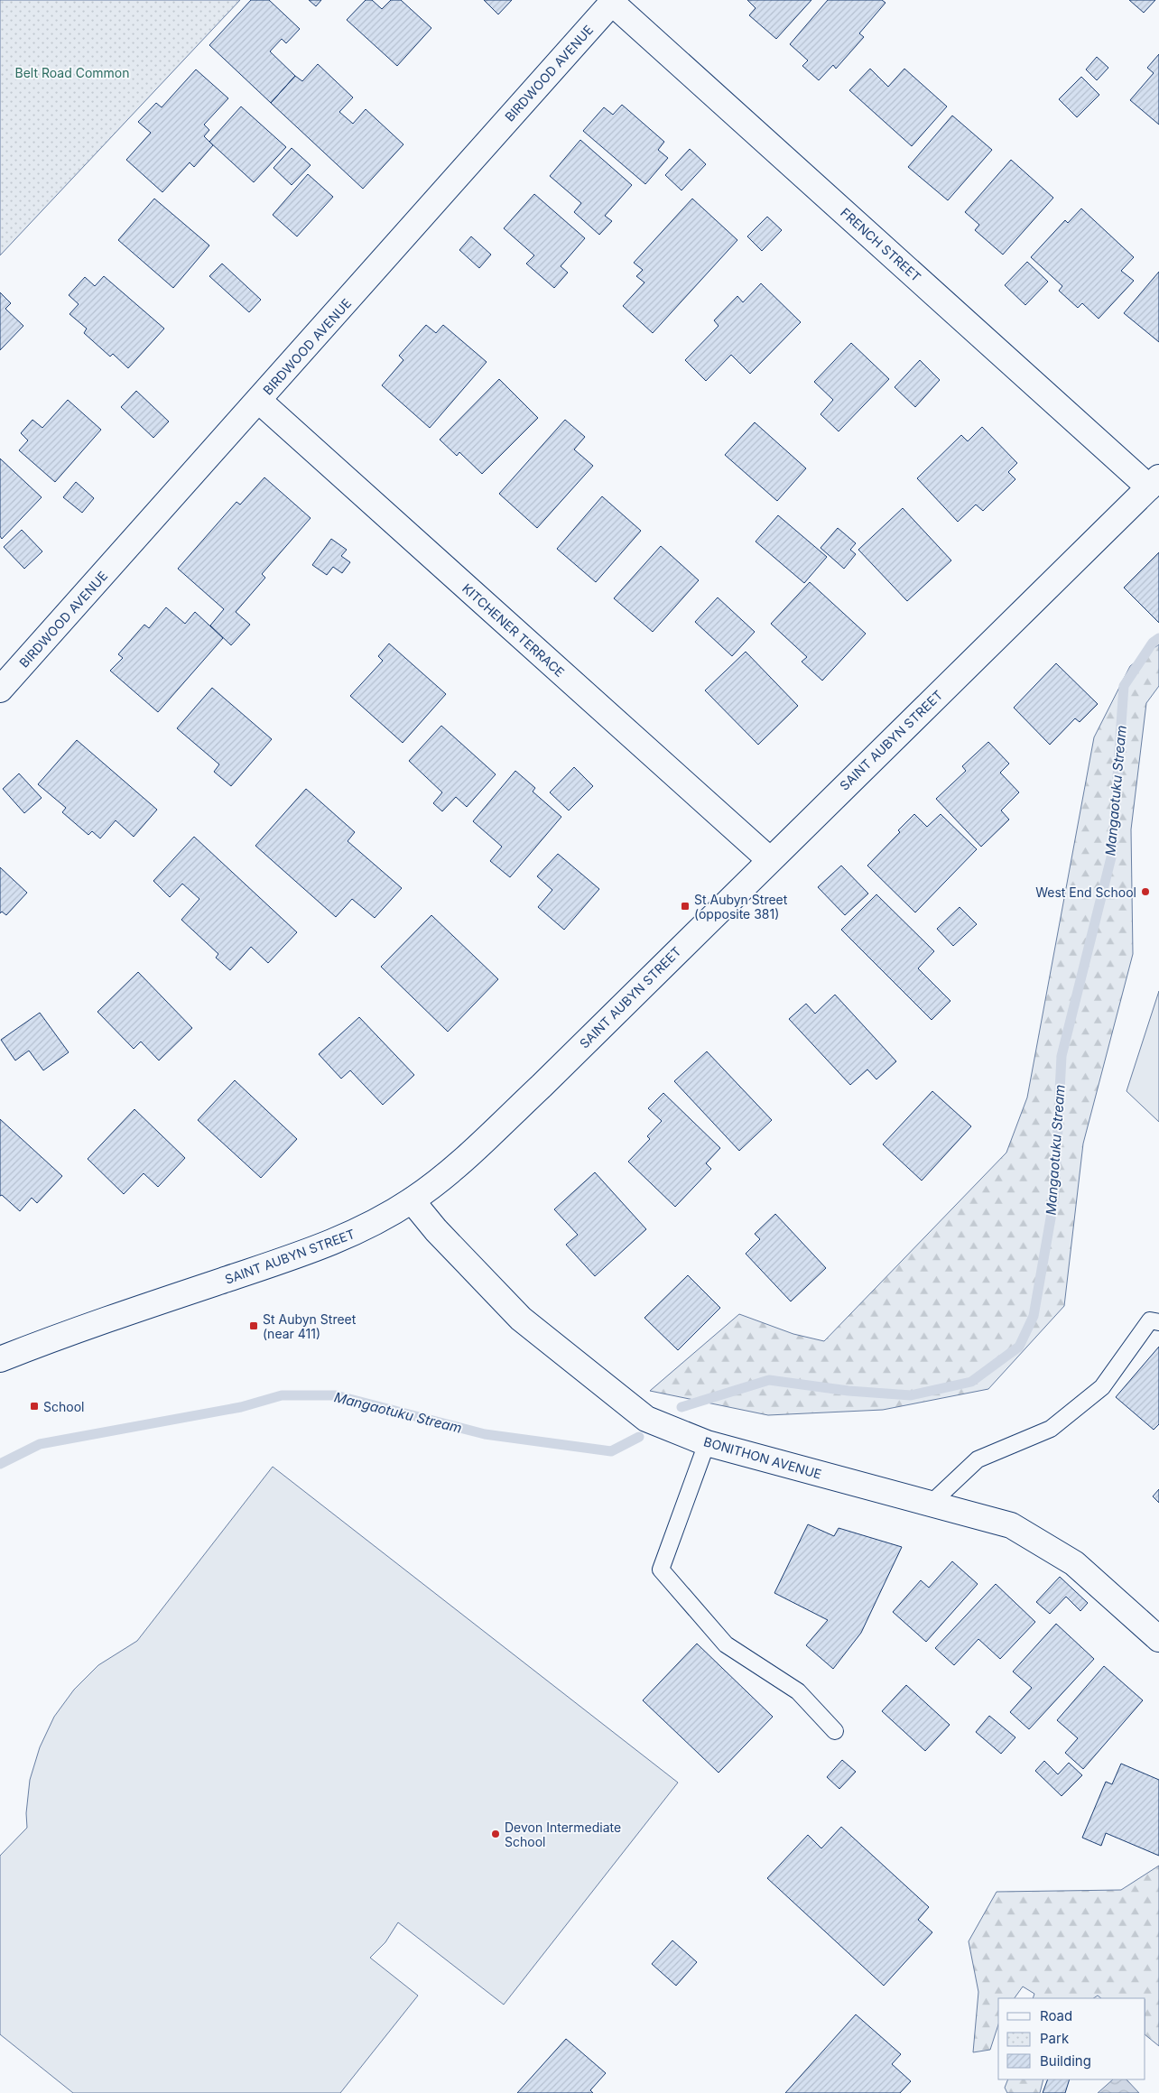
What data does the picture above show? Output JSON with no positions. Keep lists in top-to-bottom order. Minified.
{"streets":{"main road":["BIRDWOOD AVENUE","FRENCH STREET","KITCHENER TERRACE","SAINT AUBYN STREET","BONITHON AVENUE"]},"crossings":[["BIRDWOOD AVENUE","FRENCH STREET"],["BIRDWOOD AVENUE","KITCHENER TERRACE"],["FRENCH STREET","SAINT AUBYN STREET"],["KITCHENER TERRACE","SAINT AUBYN STREET"],["SAINT AUBYN STREET","BONITHON AVENUE"]],"water":["Mangaotuku Stream"],"parks":["Belt Road Common"],"places":{"other":["West End School","Devon Intermediate School"],"transit":["St Aubyn Street (opposite 381)","St Aubyn Street (near 411)","School"]},"legend":["Road","Park","Building"]}
